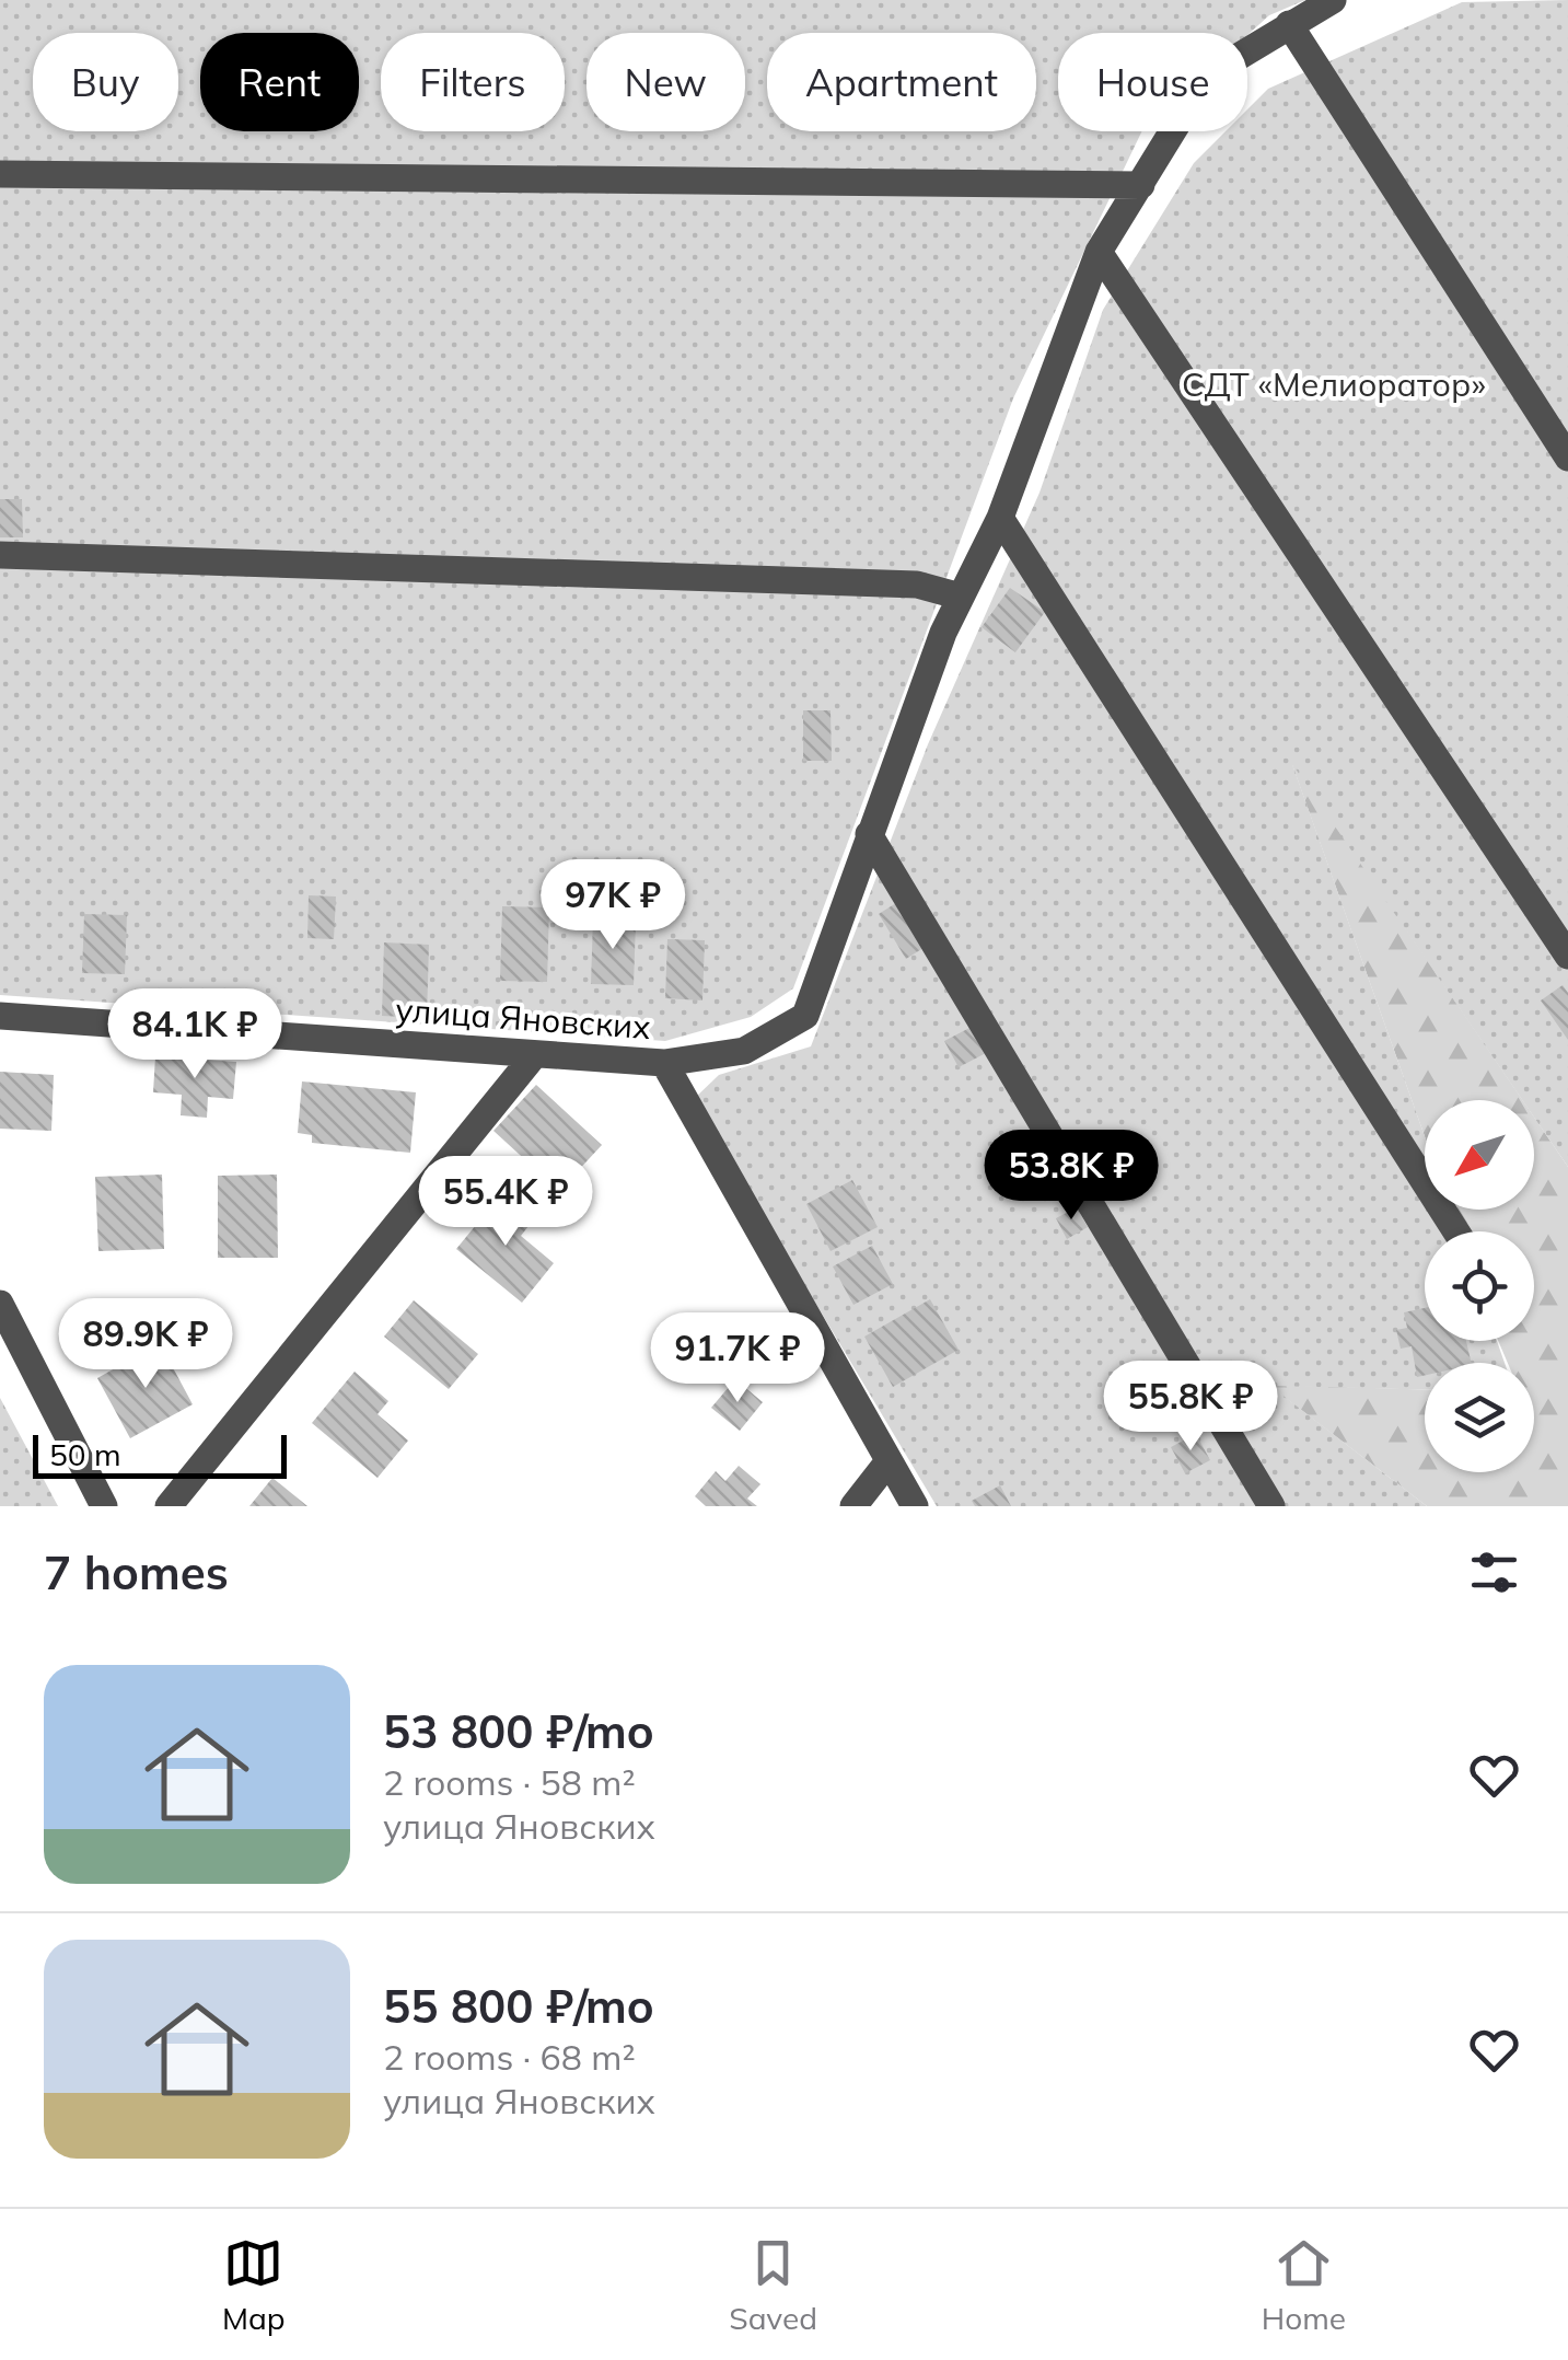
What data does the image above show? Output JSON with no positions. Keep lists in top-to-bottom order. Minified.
{"streets":{"street":["улица Яновских"]},"parks":["СДТ «Мелиоратор»"],"scale_bar":"50 m","north":"bottom left","page":{"chip":["Buy","Rent","Filters","New","Apartment","House"],"price":["97K ₽","84.1K ₽","53.8K ₽","55.4K ₽","89.9K ₽","91.7K ₽","55.8K ₽"],"scale":"50 m","heading":"7 homes","list":[{"name":"53 800 ₽/mo","note":"2 rooms · 58 m² · улица Яновских"},{"name":"55 800 ₽/mo","note":"2 rooms · 68 m² · улица Яновских"}],"tabs":["Map","Saved","Home"]}}
